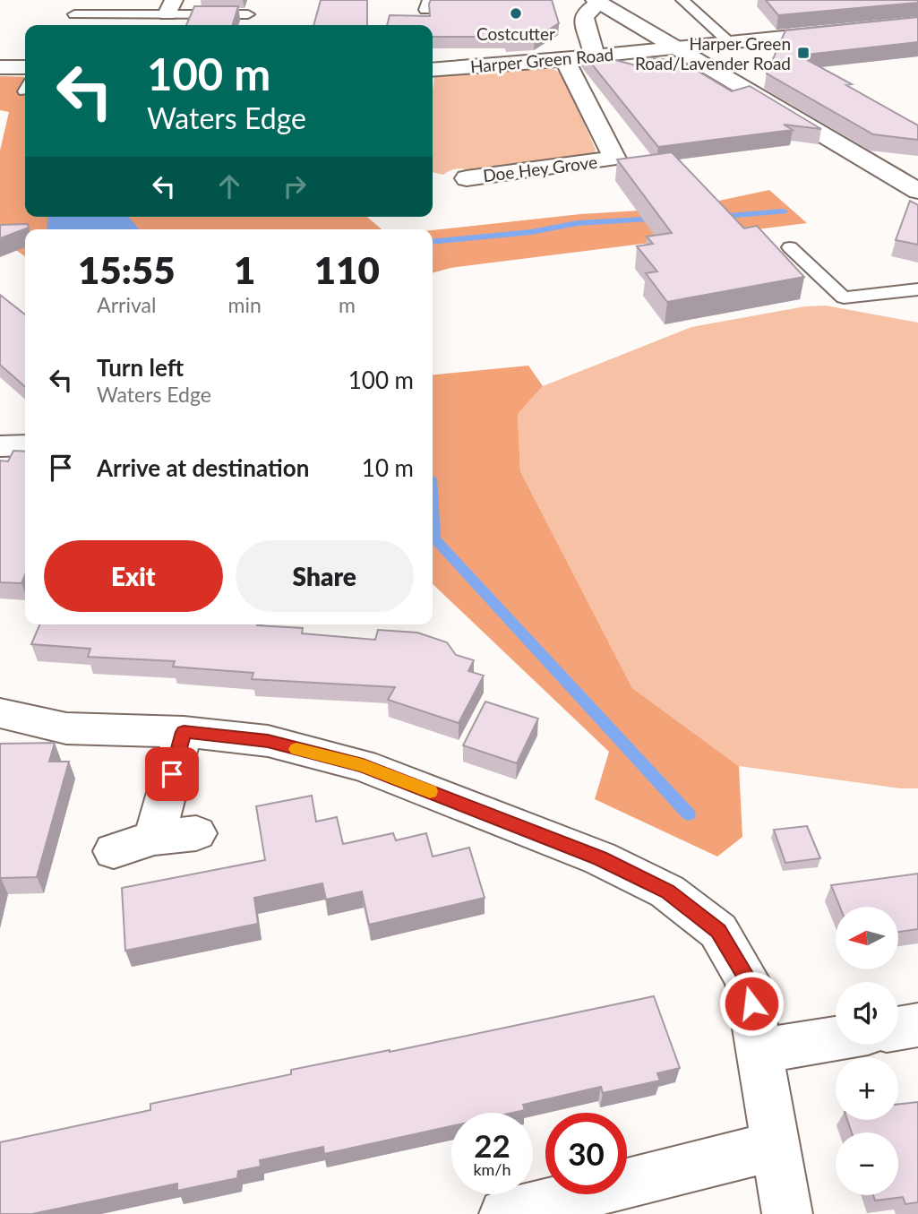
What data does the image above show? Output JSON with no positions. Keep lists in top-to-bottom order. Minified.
{"streets":{"street":["Harper Green Road","Doe Hey Grove"]},"crossings":[["Harper Green Road","Doe Hey Grove"]],"places":{"other":["Costcutter"],"transit":["Harper Green Road/Lavender Road"]},"north":"left","page":{"turn":["100 m","Waters Edge"],"eta":["15:55","Arrival","1","min","110","m"],"list":[{"name":"Turn left","note":"Waters Edge","value":"100 m"},{"name":"Arrive at destination","value":"10 m"}],"buttons":["Exit","Share"],"map_buttons":["+","−"],"speed":"22 km/h","limit":"30"}}
